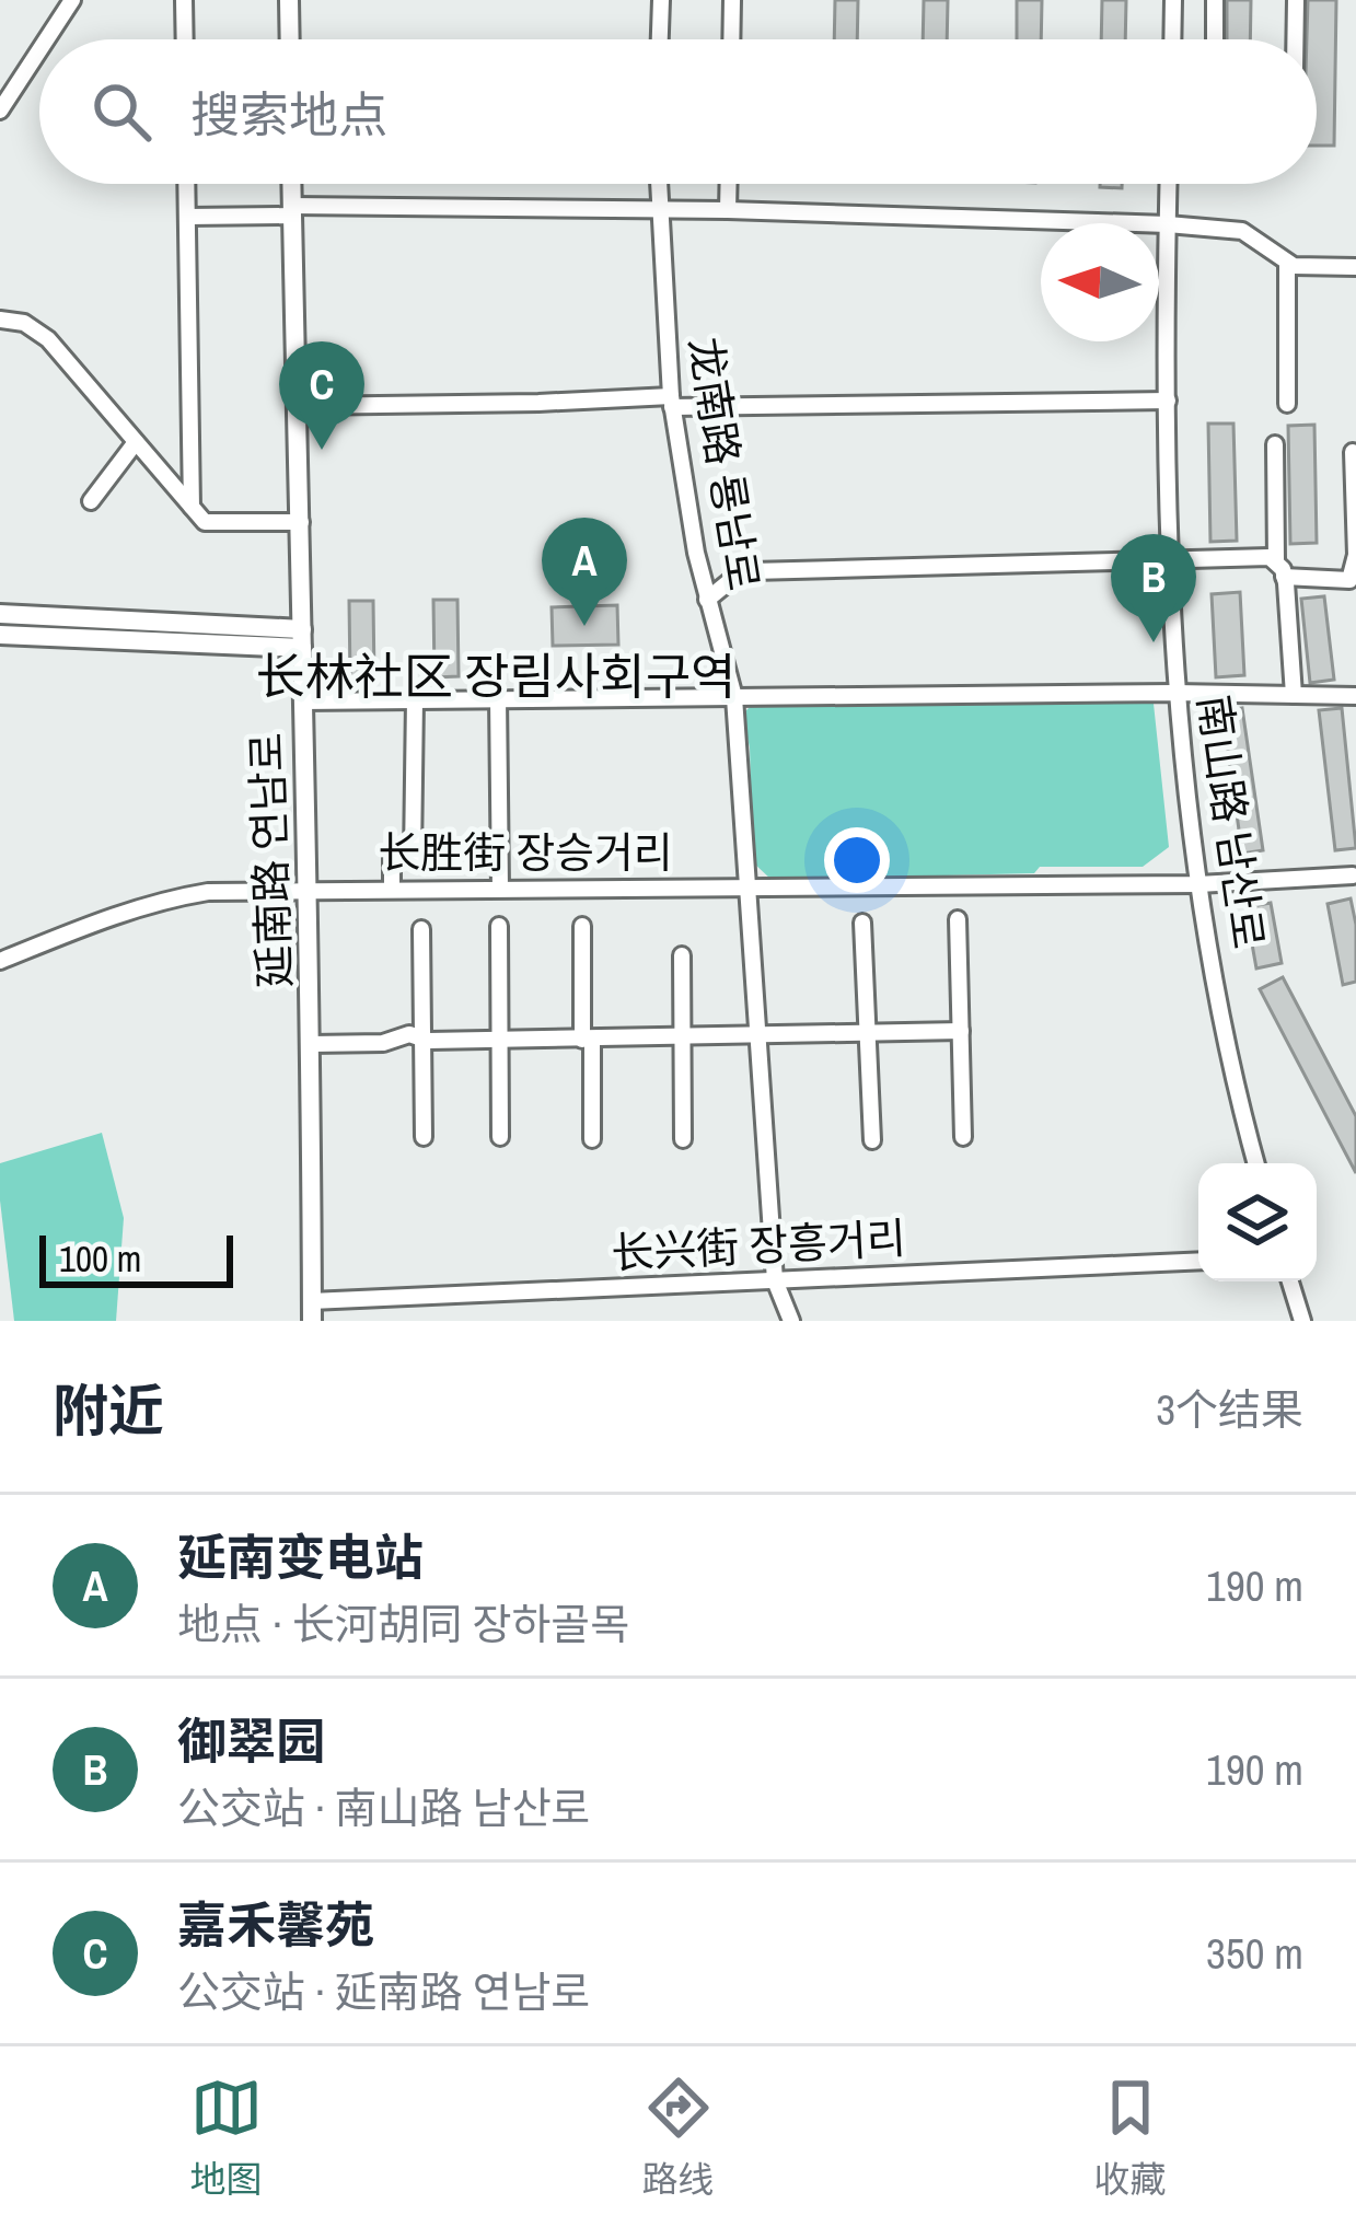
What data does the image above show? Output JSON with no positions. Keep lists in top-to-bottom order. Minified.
{"streets":{"main road":["延南路 연남로"],"street":["龙南路 룡남로","南山路 남산로","长胜街 장승거리","长兴街 장흥거리"]},"crossings":[["龙南路 룡남로","长胜街 장승거리"],["龙南路 룡남로","长兴街 장흥거리"],["南山路 남산로","长胜街 장승거리"],["长胜街 장승거리","延南路 연남로"],["延南路 연남로","长兴街 장흥거리"]],"districts":["长林社区 장림사회구역"],"scale_bar":"100 m","north":"left","page":{"search":"搜索地点","pins":["C","A","B"],"scale":"100 m","heading":["附近","3个结果"],"list":[{"mark":"A","name":"延南变电站","note":"地点 · 长河胡同 장하골목","value":"190 m"},{"mark":"B","name":"御翠园","note":"公交站 · 南山路 남산로","value":"190 m"},{"mark":"C","name":"嘉禾馨苑","note":"公交站 · 延南路 연남로","value":"350 m"}],"nav":["地图","路线","收藏"]}}
